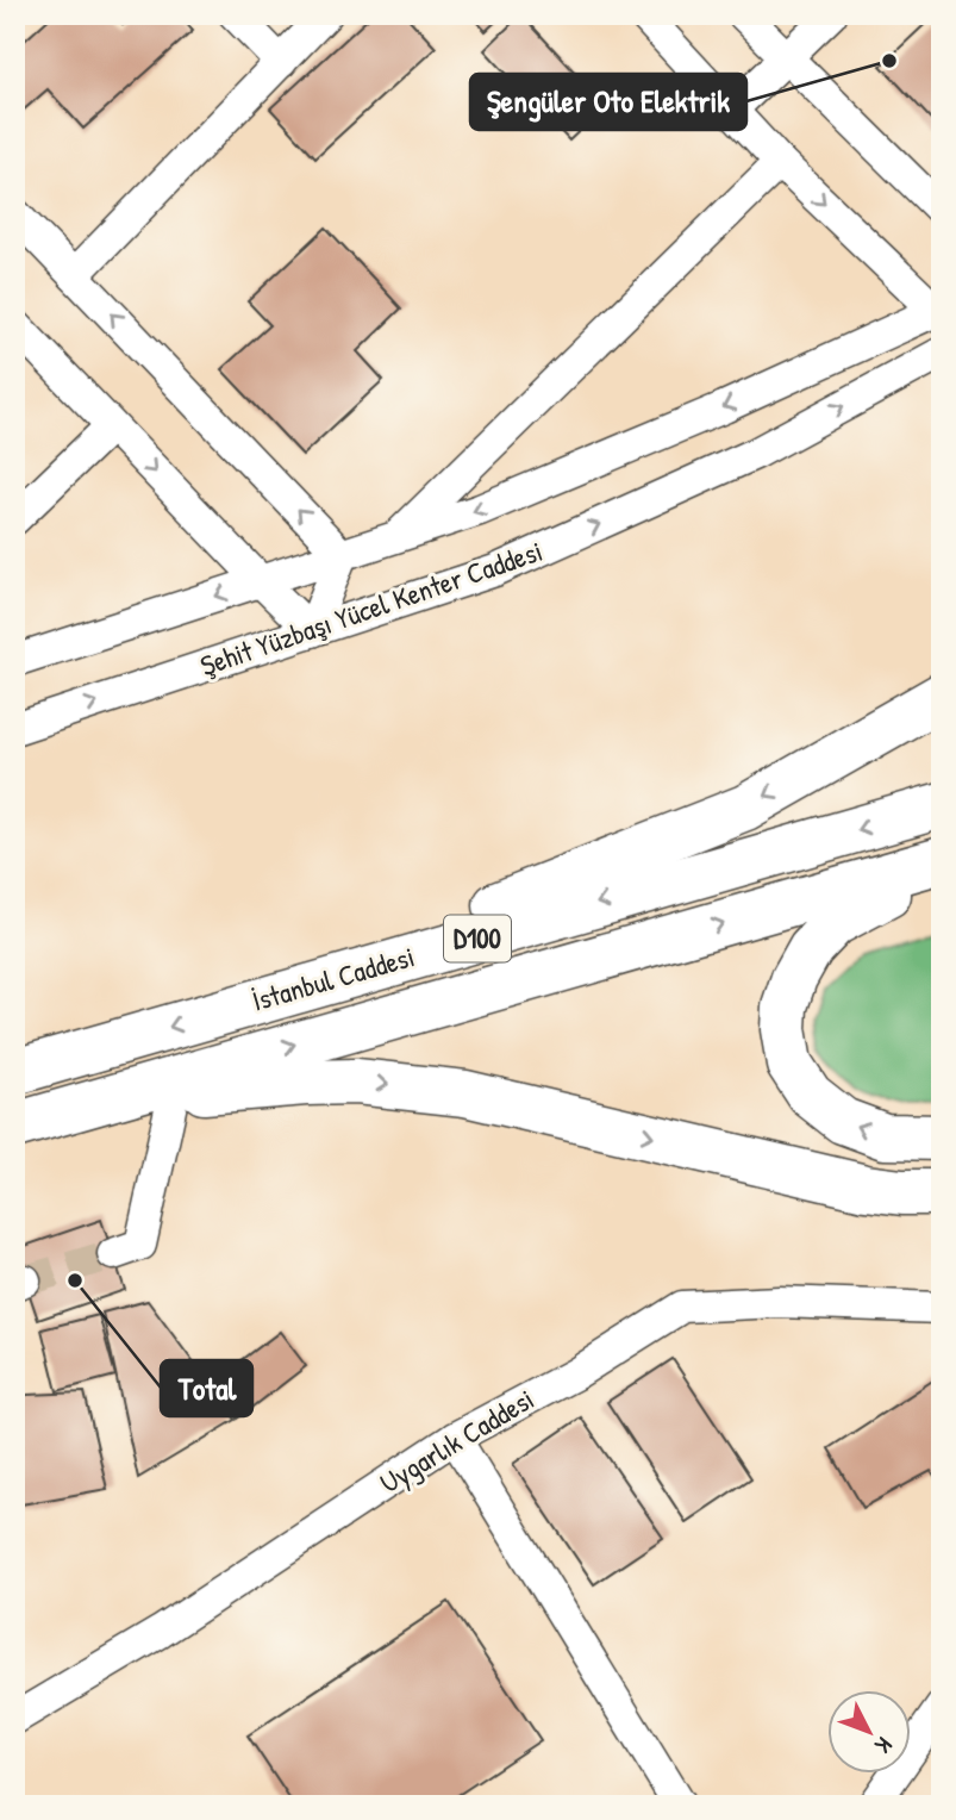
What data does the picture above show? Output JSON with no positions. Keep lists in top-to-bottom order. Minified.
{"streets":{"highway":["D100","İstanbul Caddesi"],"street":["Şehit Yüzbaşı Yücel Kenter Caddesi","Uygarlık Caddesi"]},"places":["Şengüler Oto Elektrik","Total"],"north":"bottom right"}
